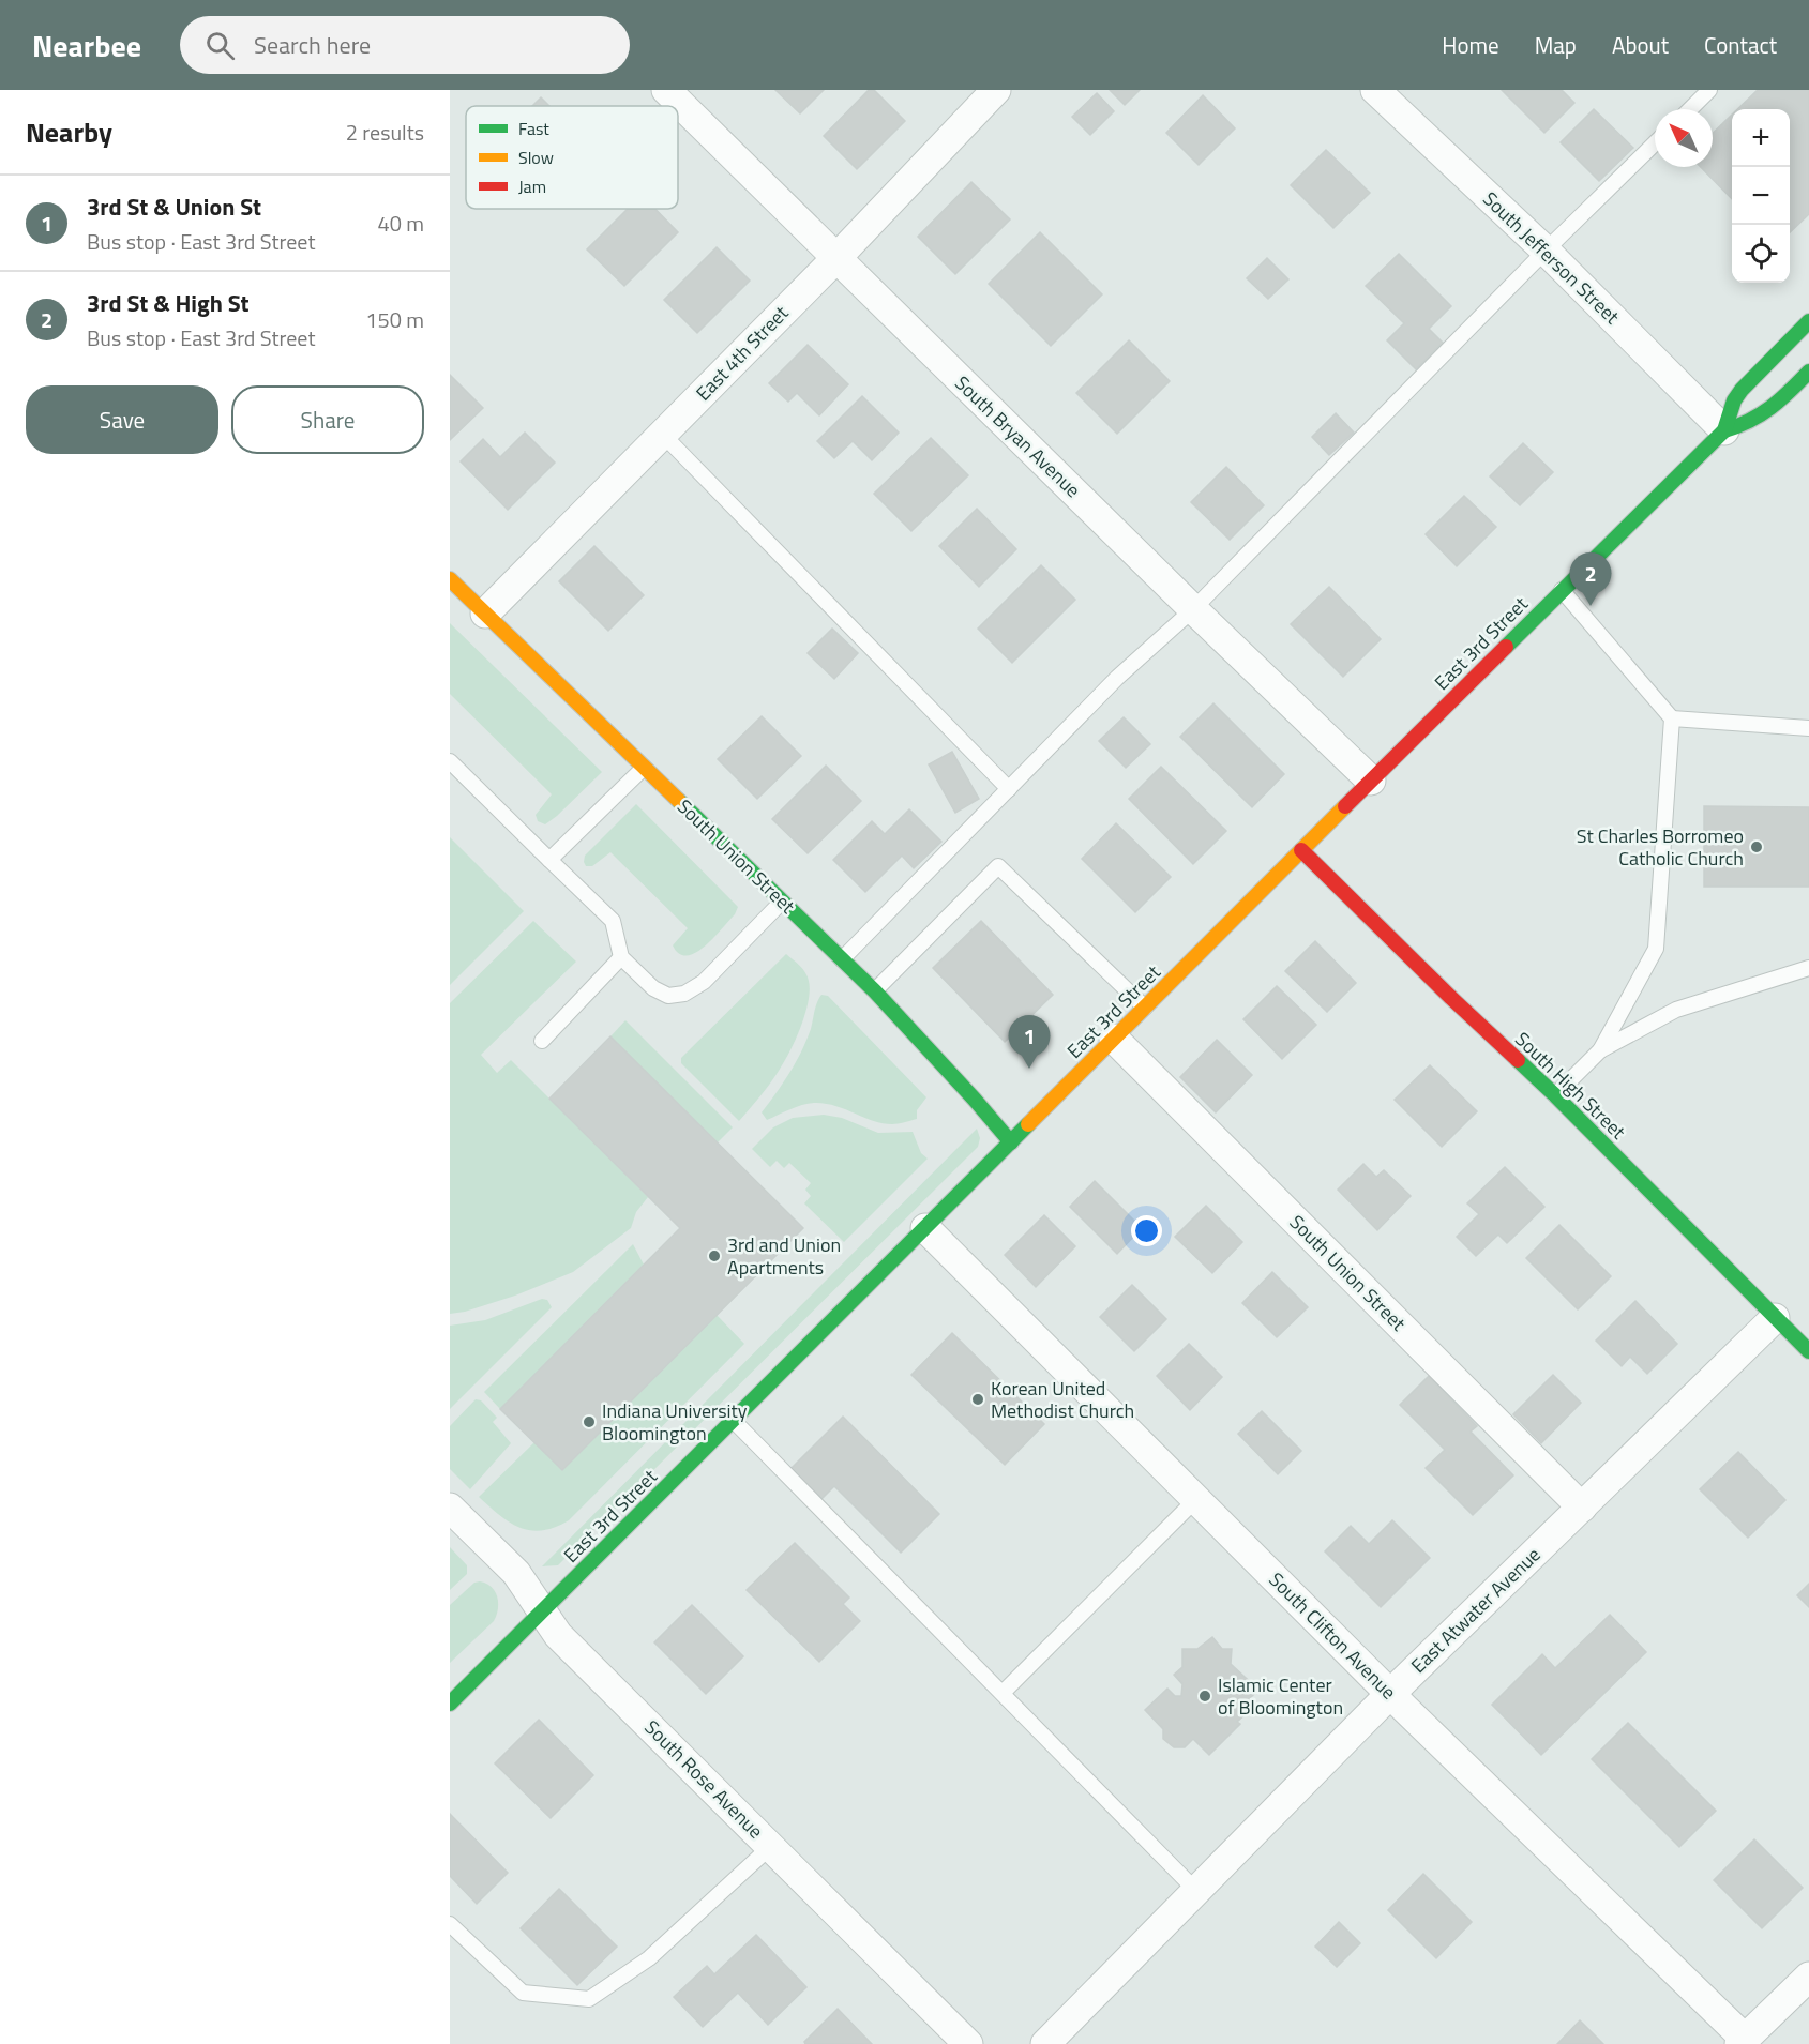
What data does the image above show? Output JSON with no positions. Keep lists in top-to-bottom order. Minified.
{"streets":{"main road":["East 3rd Street","South Union Street","South High Street"],"street":["South Jefferson Street","East 4th Street","South Bryan Avenue","East Atwater Avenue","South Clifton Avenue","South Rose Avenue"]},"crossings":[["South Jefferson Street","East 3rd Street"],["East 4th Street","South Bryan Avenue"],["East 4th Street","South Union Street"],["South Bryan Avenue","East 3rd Street"],["East 3rd Street","South Union Street"],["East 3rd Street","South High Street"],["East 3rd Street","South Clifton Avenue"],["East 3rd Street","South Rose Avenue"],["South Union Street","East Atwater Avenue"],["South High Street","East Atwater Avenue"],["East Atwater Avenue","South Clifton Avenue"]],"places":["St Charles Borromeo Catholic Church","3rd and Union Apartments","Korean United Methodist Church","Indiana University Bloomington","Islamic Center of Bloomington"],"legend":["Fast","Slow","Jam"],"north":"top left","page":{"header":"Nearbee","search":"Search here","nav":["Home","Map","About","Contact"],"heading":["Nearby","2 results"],"map_buttons":["+","−"],"list":[{"mark":"1","name":"3rd St & Union St","note":"Bus stop · East 3rd Street","value":"40 m"},{"mark":"2","name":"3rd St & High St","note":"Bus stop · East 3rd Street","value":"150 m"}],"buttons":["Save","Share"],"pins":["2","1"]}}
